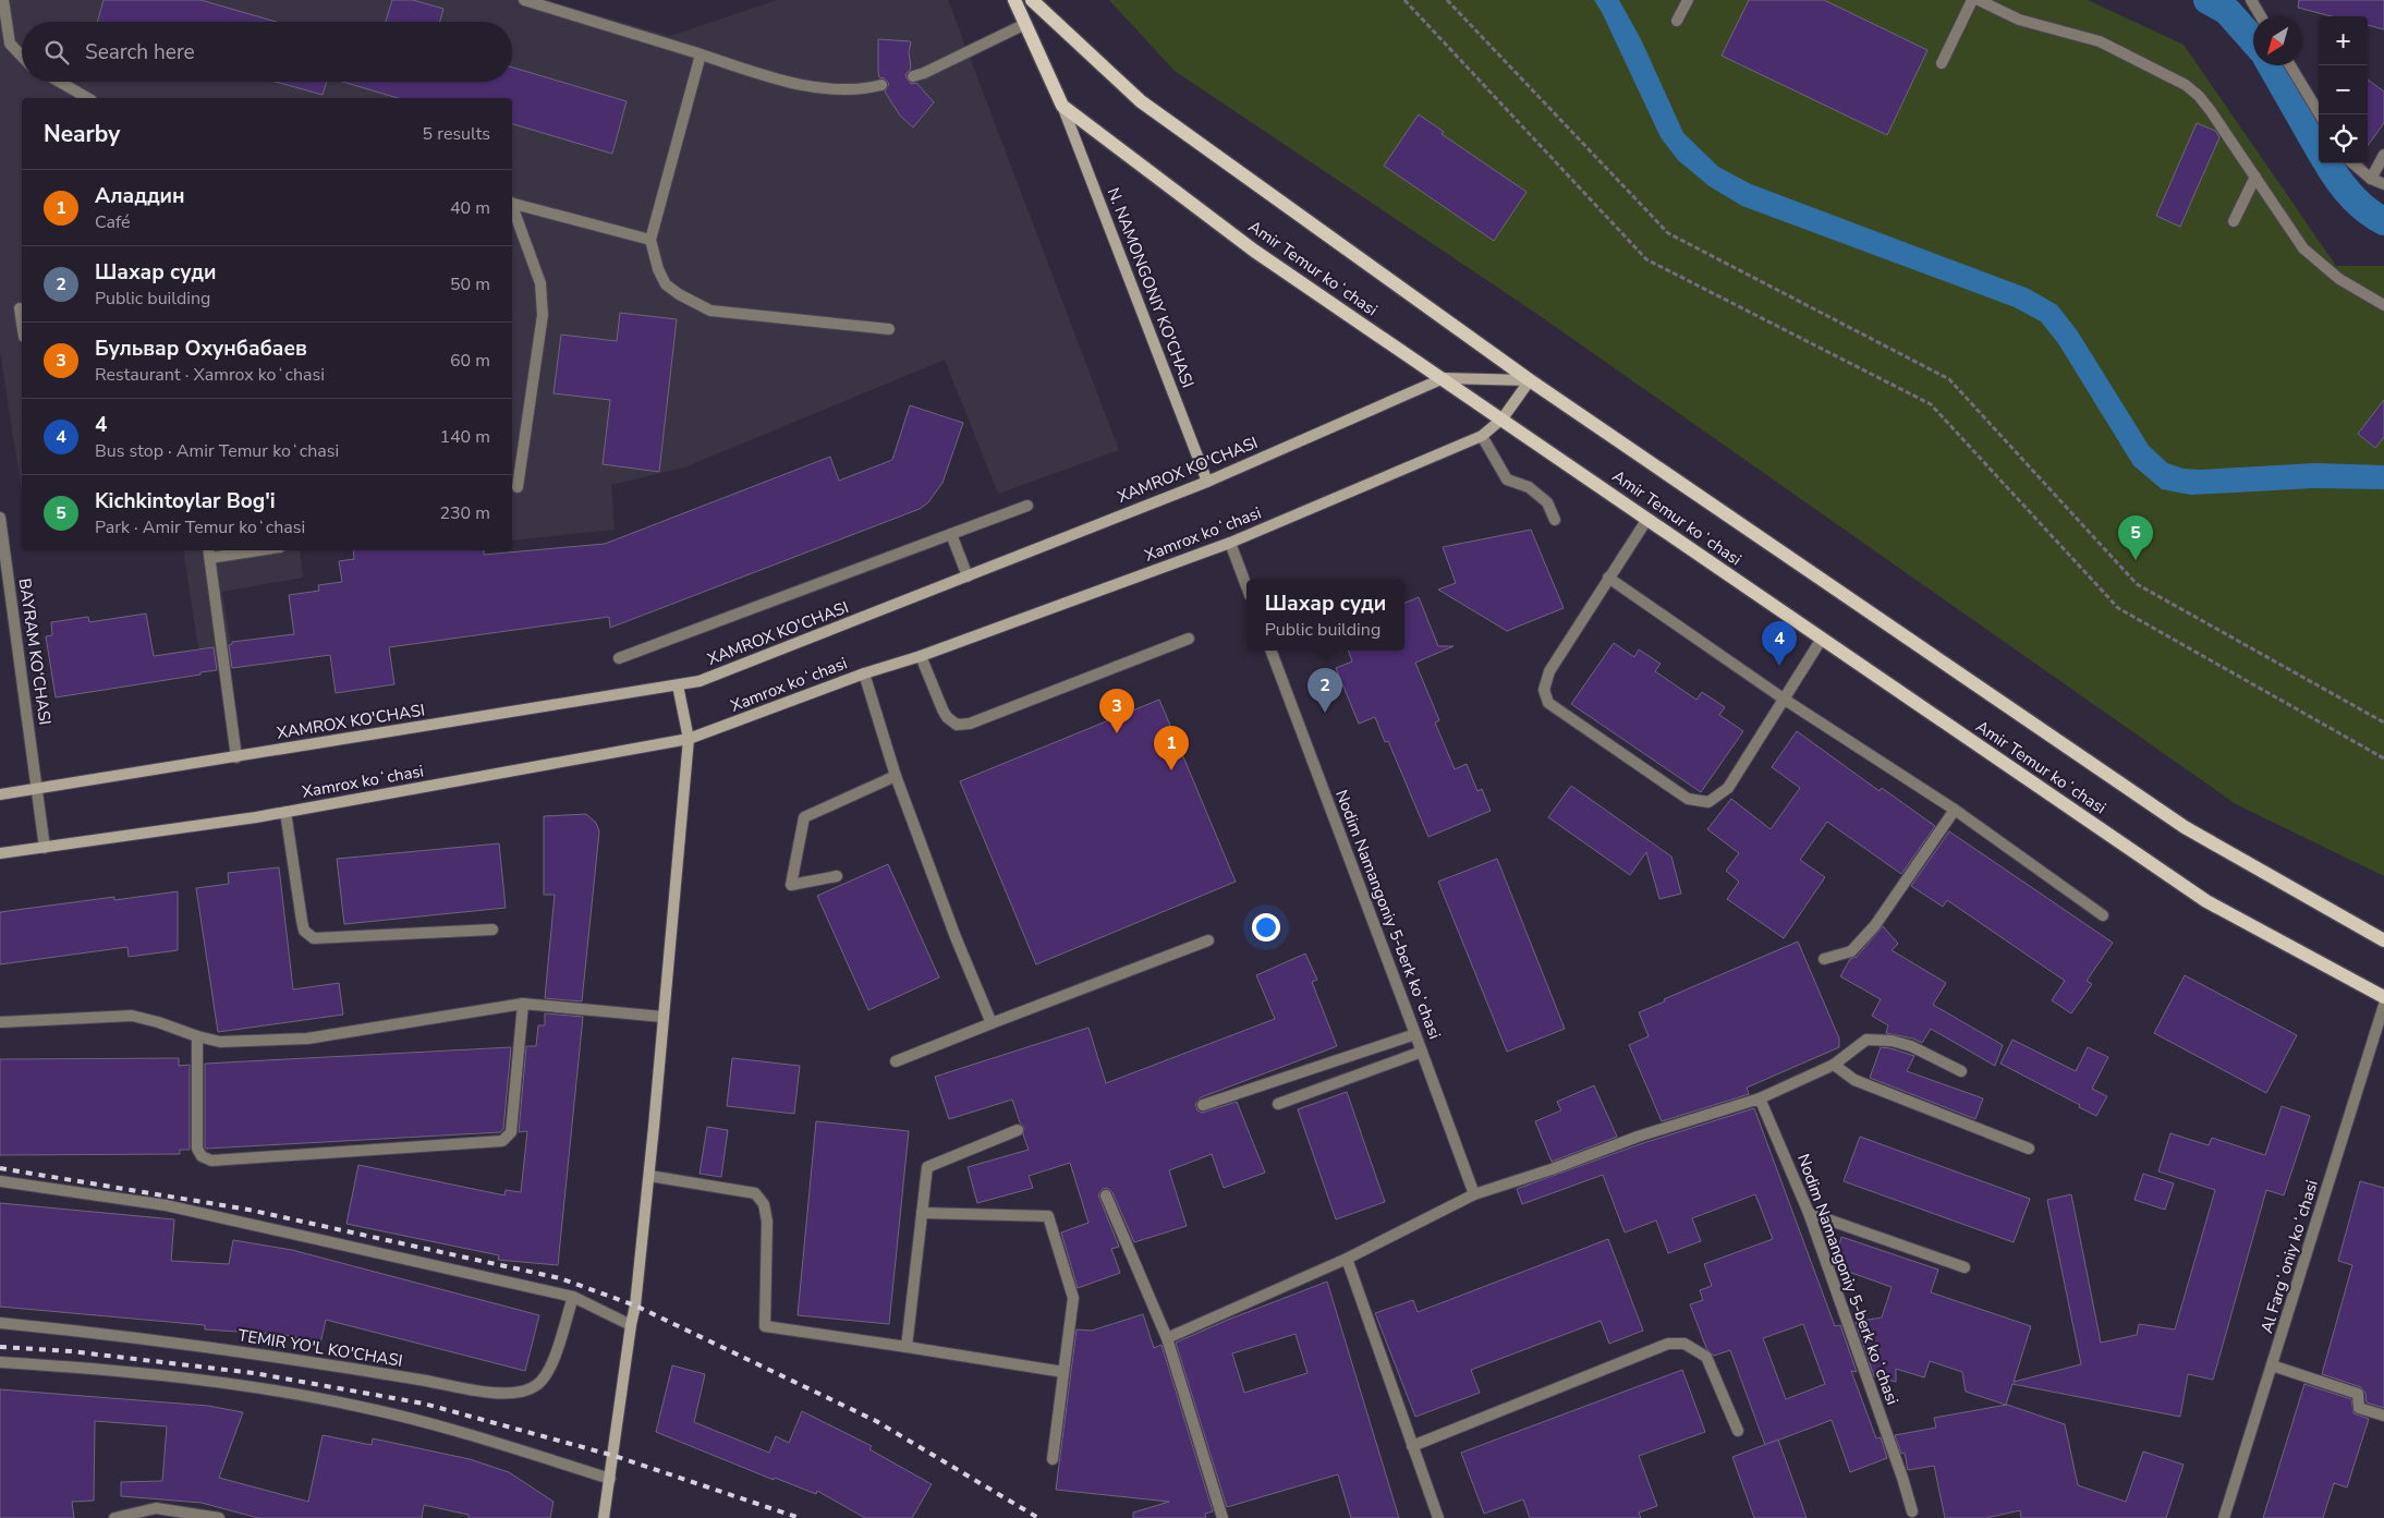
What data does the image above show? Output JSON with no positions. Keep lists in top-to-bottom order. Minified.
{"streets":{"main road":["Amir Temur koʻchasi","N. NAMONGONIY KO'CHASI","XAMROX KO'CHASI","Xamrox koʻchasi"],"street":["BAYRAM KO‘CHASI","Nodim Namangoniy 5-berk koʻchasi","Al Fargʻoniy koʻchasi","TEMIR YO'L KO'CHASI"]},"crossings":[["Amir Temur koʻchasi","N. NAMONGONIY KO'CHASI"],["Amir Temur koʻchasi","XAMROX KO'CHASI"],["Amir Temur koʻchasi","Xamrox koʻchasi"],["N. NAMONGONIY KO'CHASI","XAMROX KO'CHASI"],["XAMROX KO'CHASI","Xamrox koʻchasi"],["XAMROX KO'CHASI","BAYRAM KO‘CHASI"],["Xamrox koʻchasi","BAYRAM KO‘CHASI"]],"north":"bottom left","page":{"map_buttons":["+","−"],"search":"Search here","heading":["Nearby","5 results"],"list":[{"mark":"1","name":"Аладдин","note":"Café","value":"40 m"},{"mark":"2","name":"Шахар суди","note":"Public building","value":"50 m"},{"mark":"3","name":"Бульвар Охунбабаев","note":"Restaurant · Xamrox koʻchasi","value":"60 m"},{"mark":"4","name":"4","note":"Bus stop · Amir Temur koʻchasi","value":"140 m"},{"mark":"5","name":"Kichkintoylar Bog'i","note":"Park · Amir Temur koʻchasi","value":"230 m"}],"pins":["5","4","2","3","1"],"popup":["Шахар суди","Public building"]}}
